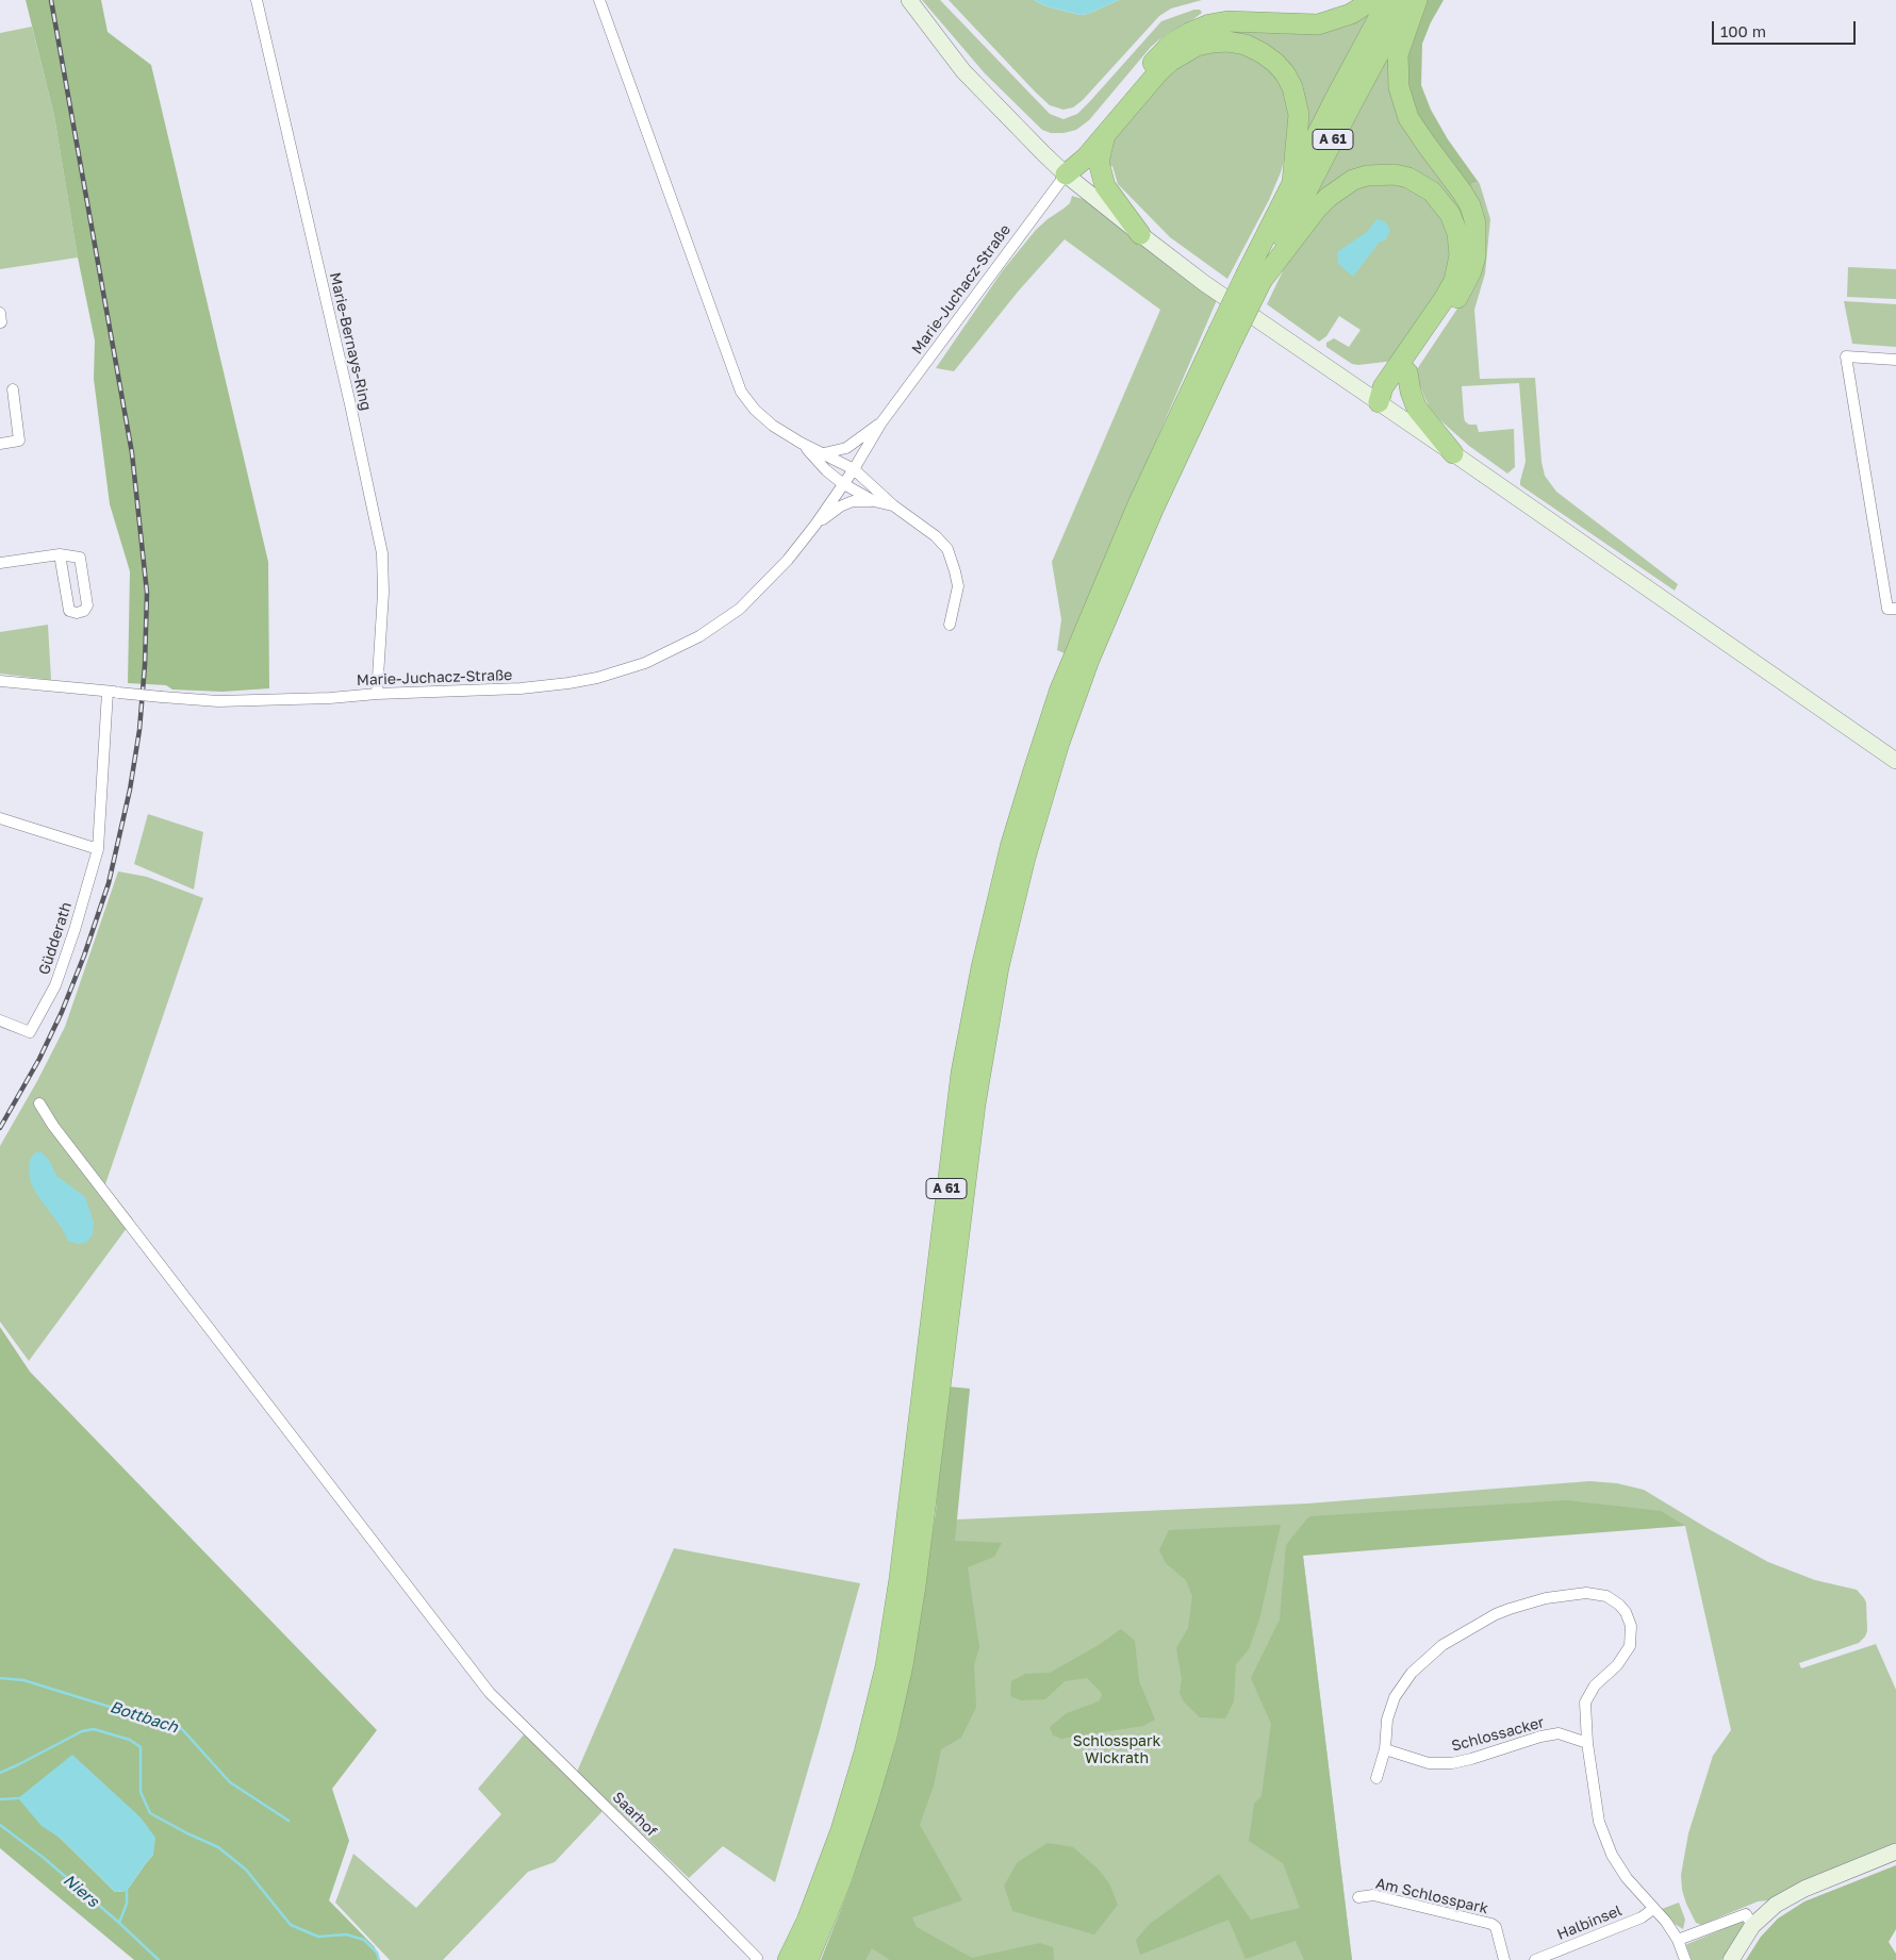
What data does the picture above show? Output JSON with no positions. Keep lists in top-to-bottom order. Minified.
{"streets":{"highway":["A 61"],"street":["Marie-Juchacz-Straße","Marie-Bernays-Ring","Güdderath","Schlossacker","Saarhof","Am Schlosspark","Halbinsel"]},"crossings":[["Marie-Juchacz-Straße","Marie-Bernays-Ring"],["Marie-Juchacz-Straße","Güdderath"]],"water":["Bottbach","Niers"],"parks":["Schlosspark Wickrath"],"scale_bar":"100 m"}
